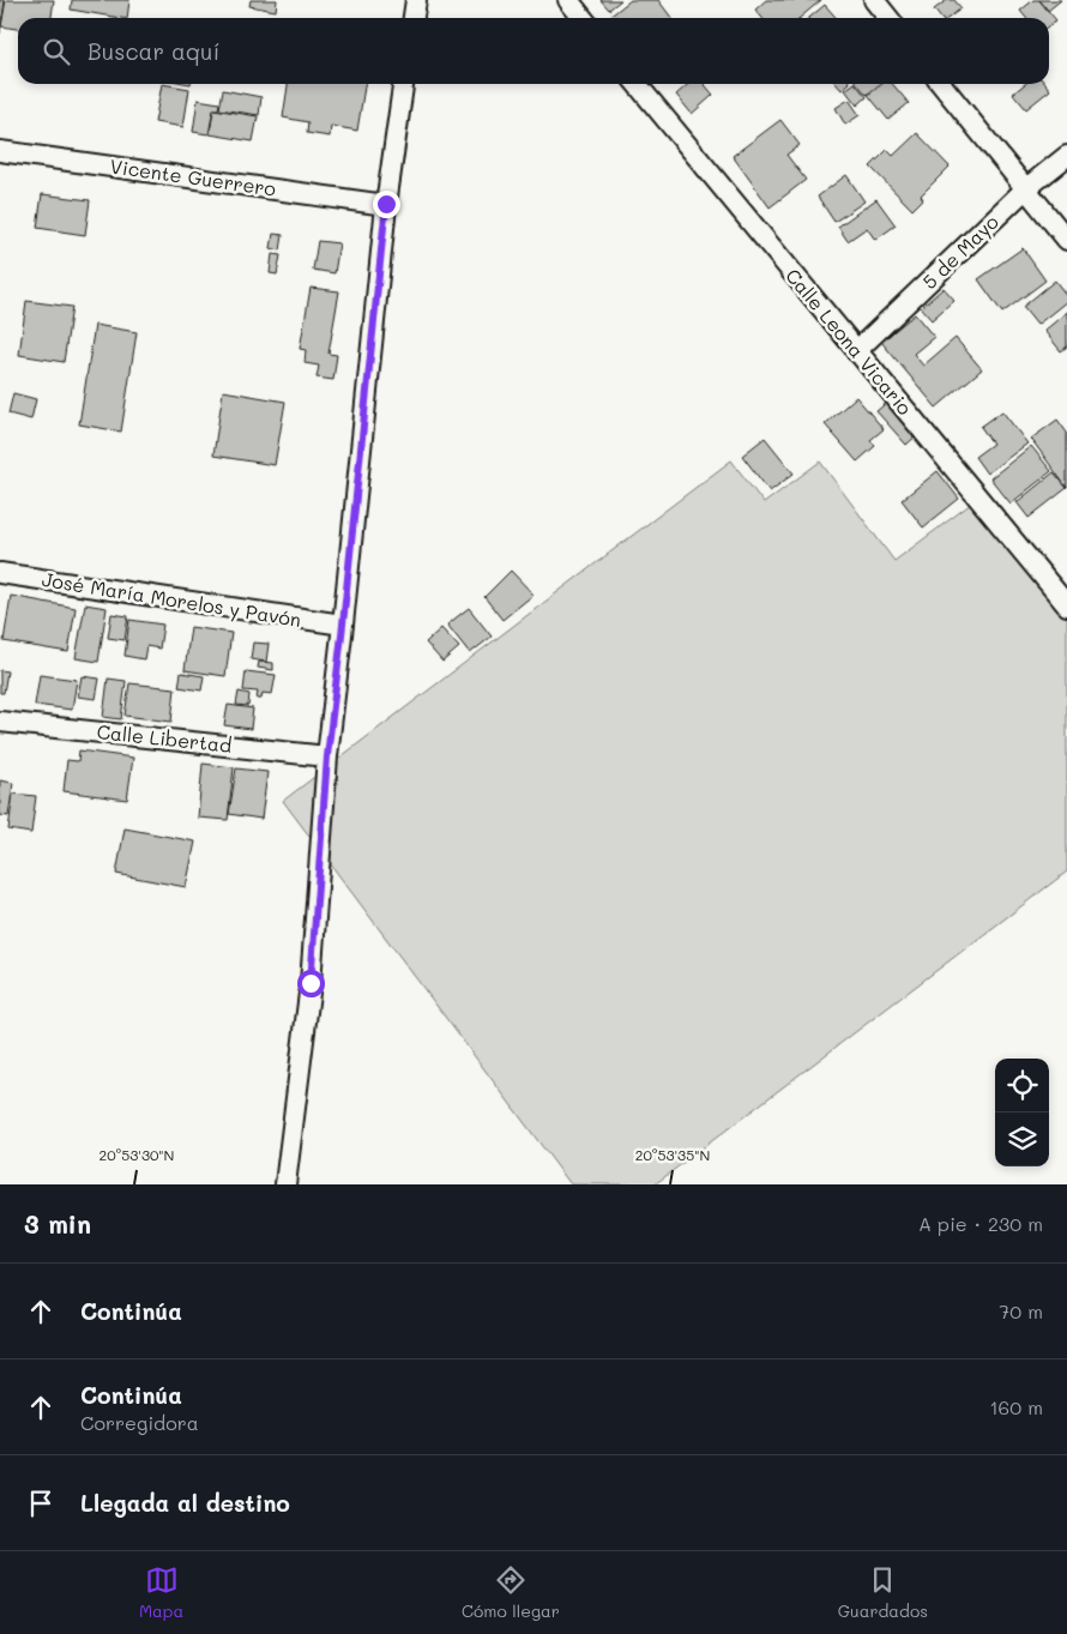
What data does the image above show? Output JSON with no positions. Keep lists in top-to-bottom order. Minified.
{"streets":{"street":["Vicente Guerrero","5 de Mayo","Calle Leona Vicario","José María Morelos y Pavón","Calle Libertad"]},"crossings":[["5 de Mayo","Calle Leona Vicario"]],"page":{"search":"Buscar aquí","heading":["3 min","A pie · 230 m"],"list":[["Continúa","70 m"],["Continúa","Corregidora","160 m"],"Llegada al destino"],"nav":["Mapa","Cómo llegar","Guardados"]},"coordinates":["20°53'30\"N","20°53'35\"N"]}
